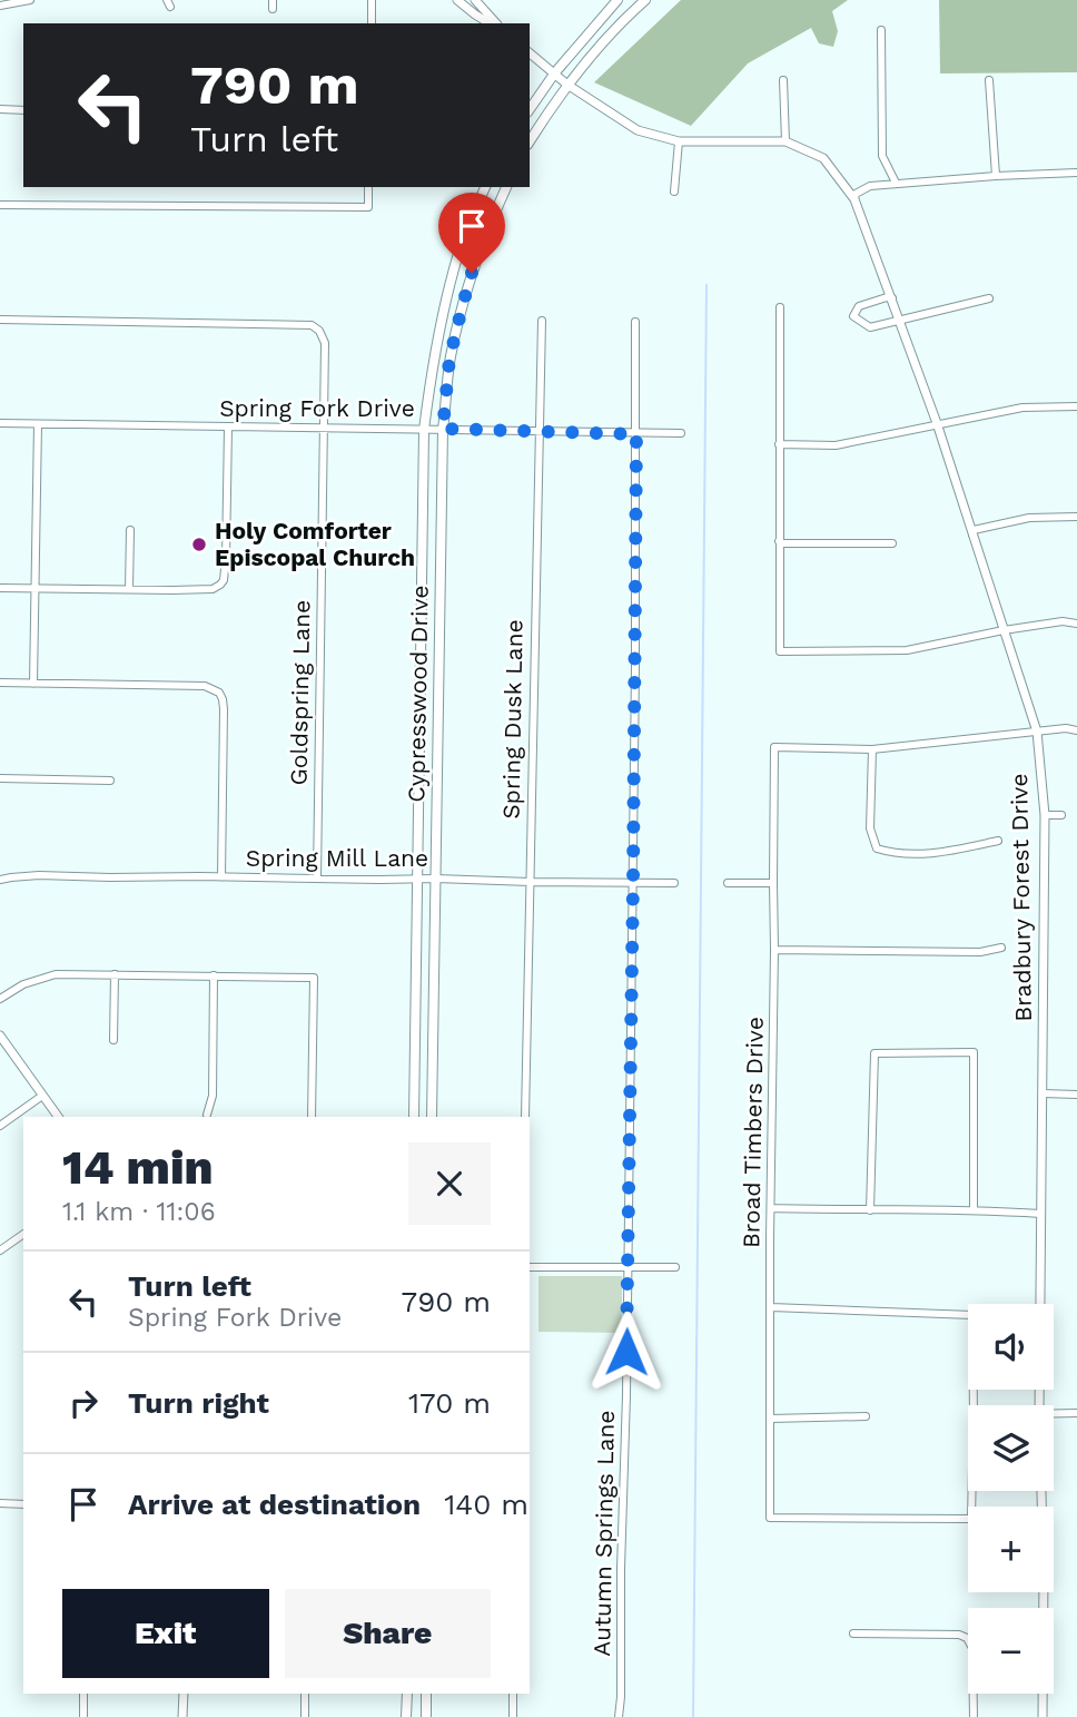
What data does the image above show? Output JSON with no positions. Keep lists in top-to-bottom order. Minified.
{"streets":{"main road":["Cypresswood Drive"],"street":["Spring Fork Drive","Goldspring Lane","Spring Dusk Lane","Spring Mill Lane","Bradbury Forest Drive","Broad Timbers Drive","Autumn Springs Lane"]},"crossings":[["Spring Fork Drive","Goldspring Lane"],["Spring Fork Drive","Cypresswood Drive"],["Spring Fork Drive","Spring Dusk Lane"],["Spring Fork Drive","Autumn Springs Lane"],["Goldspring Lane","Spring Mill Lane"],["Cypresswood Drive","Spring Mill Lane"],["Spring Dusk Lane","Spring Mill Lane"],["Spring Mill Lane","Autumn Springs Lane"]],"places":["Holy Comforter Episcopal Church"],"page":{"turn":["790 m","Turn left"],"heading":["14 min","1.1 km · 11:06"],"list":[{"name":"Turn left","note":"Spring Fork Drive","value":"790 m"},{"name":"Turn right","value":"170 m"},{"name":"Arrive at destination","value":"140 m"}],"map_buttons":["+","−"],"buttons":["Exit","Share"]}}
